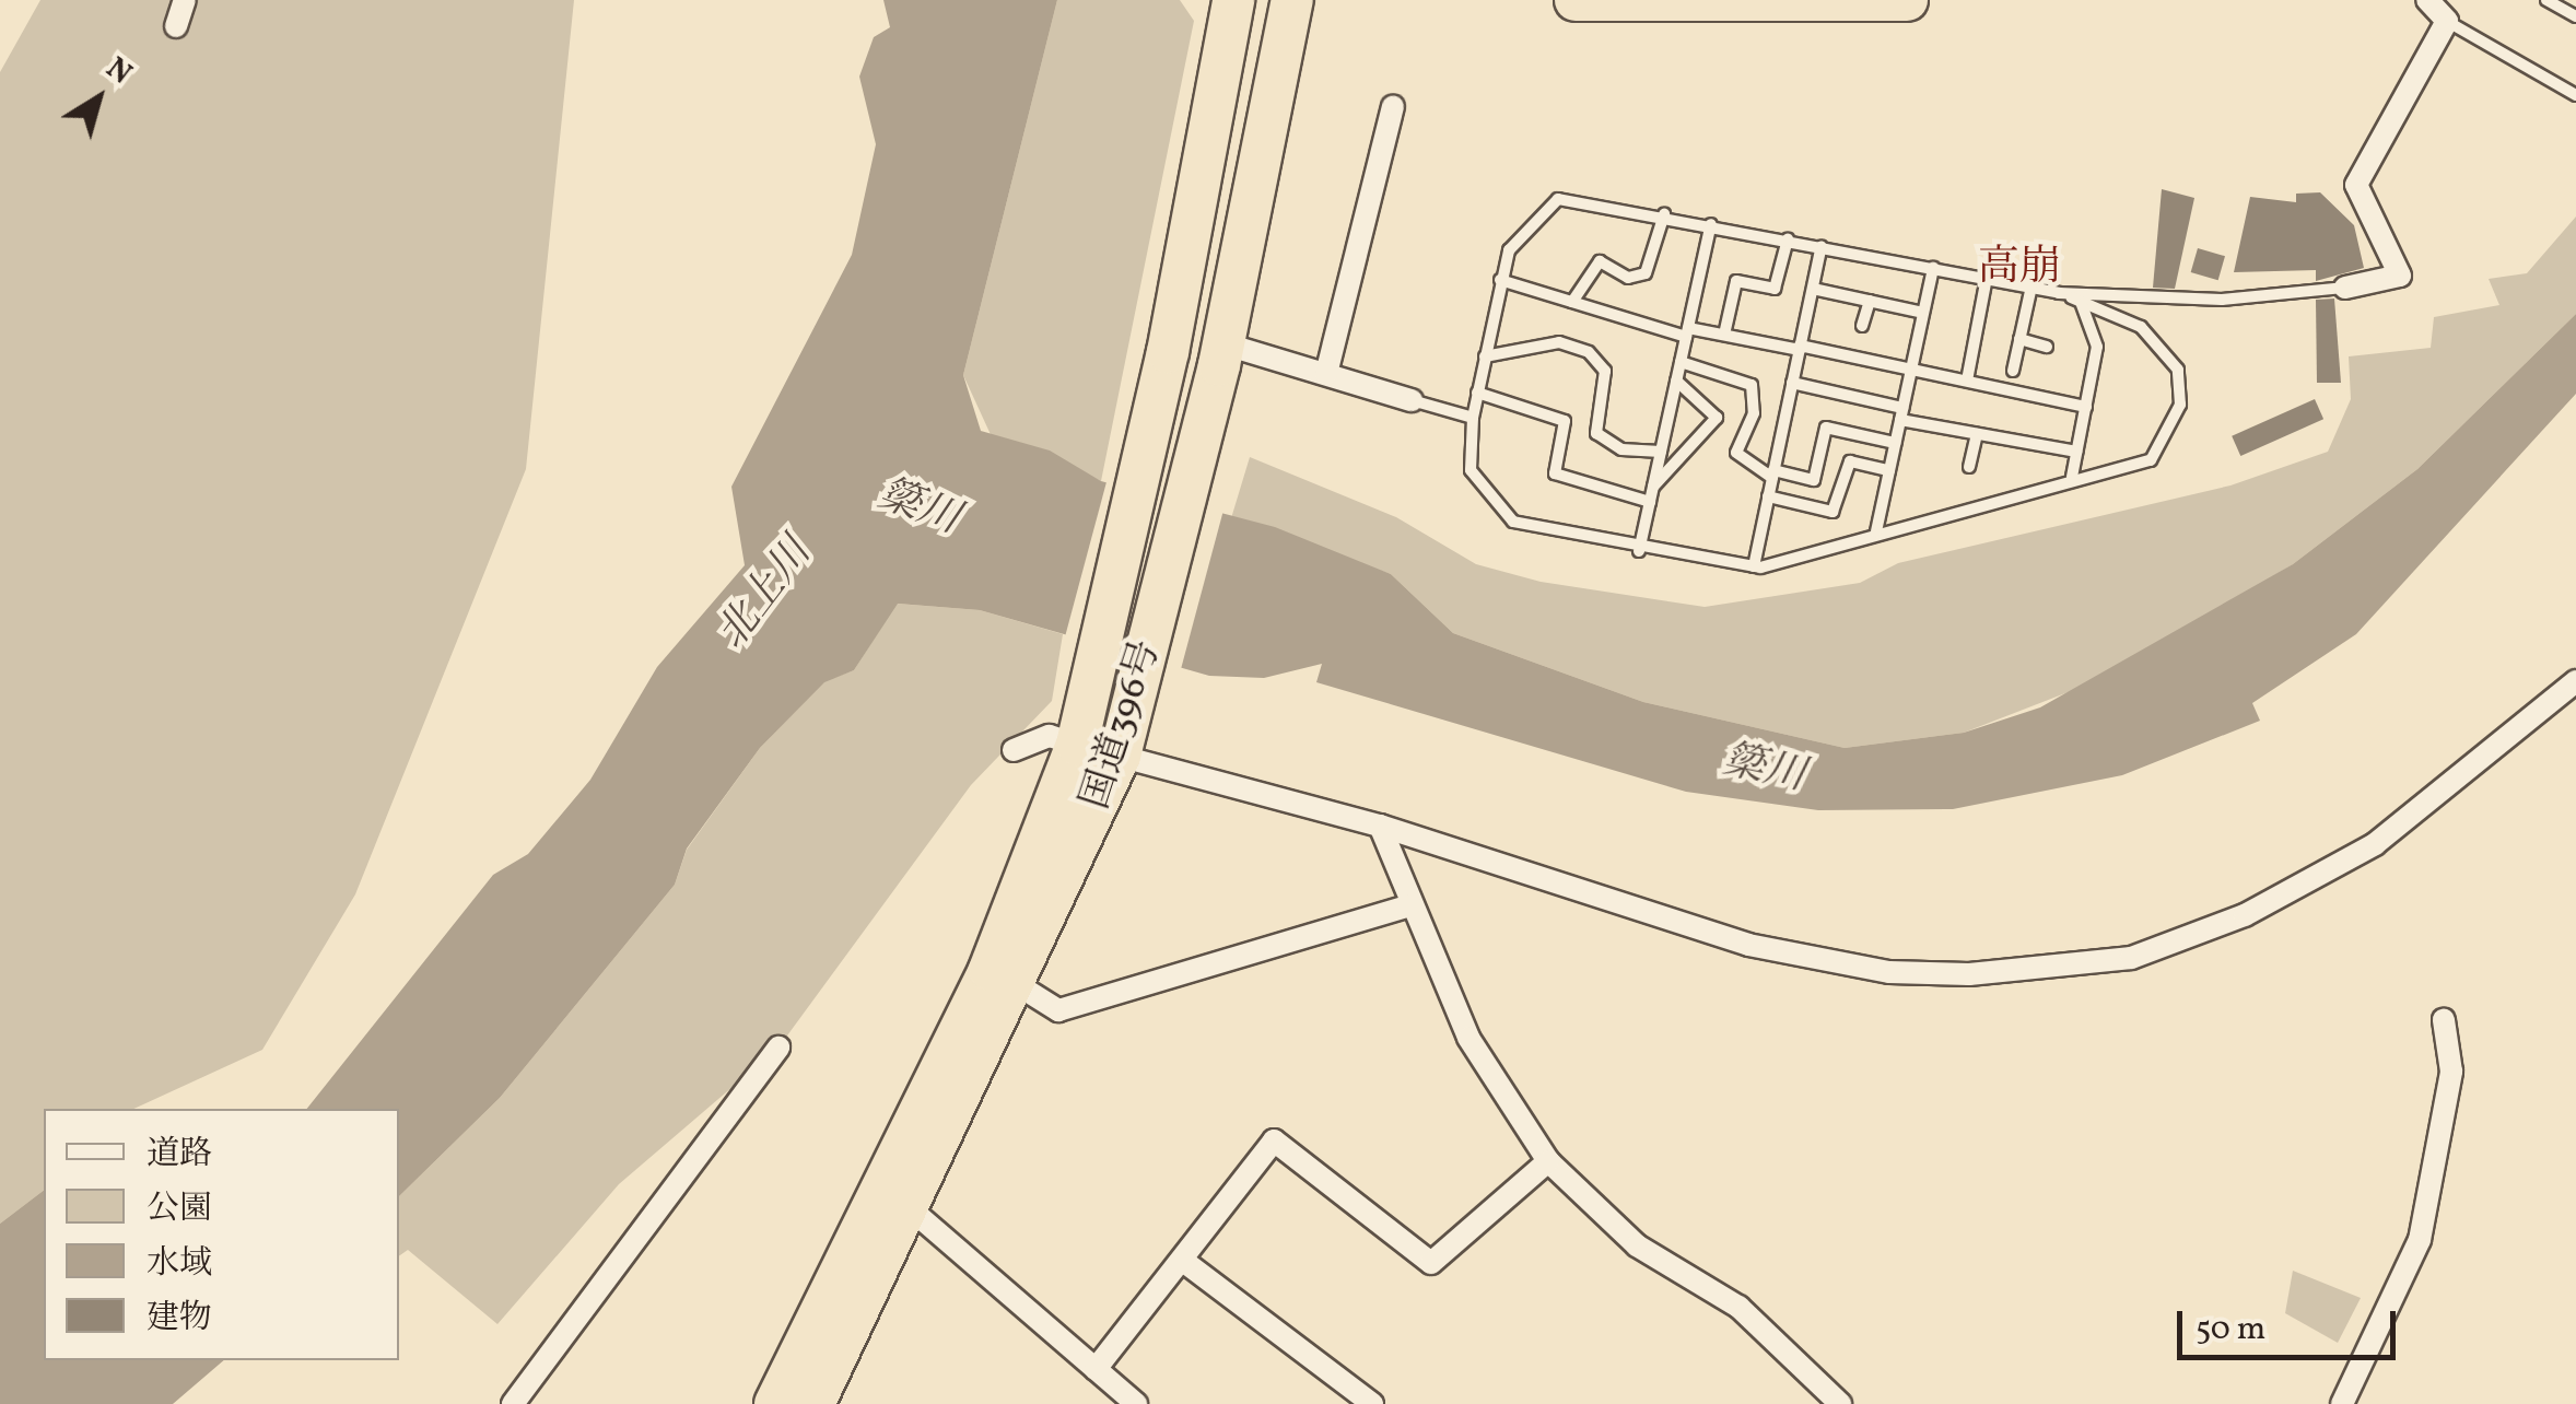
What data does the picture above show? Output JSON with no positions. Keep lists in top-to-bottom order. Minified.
{"streets":{"highway":["国道396号"]},"districts":["高崩"],"water":["簗川","北上川"],"legend":["道路","公園","水域","建物"],"scale_bar":"50 m","north":"top right"}
